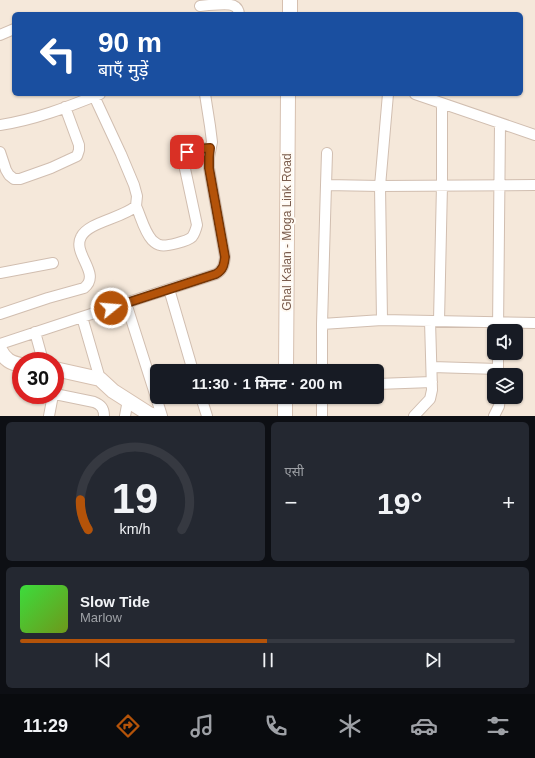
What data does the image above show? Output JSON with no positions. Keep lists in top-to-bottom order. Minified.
{"streets":{"street":["Ghal Kalan - Moga Link Road"]},"page":{"turn":["90 m","बाएँ मुड़ें"],"limit":"30","trip":"11:30 · 1 मिनट · 200 m","tile":"एसी","heat":["−","19°","+"],"song":["Slow Tide","Marlow"],"tabs":"11:29","gauge":["19","km/h"]}}
